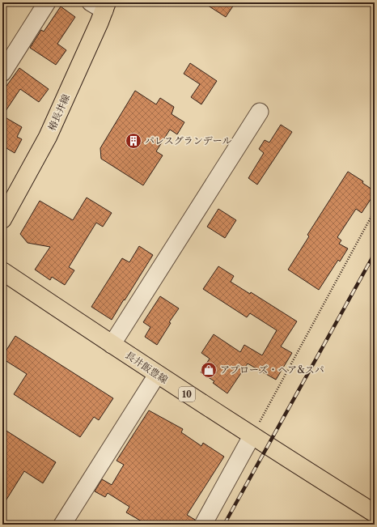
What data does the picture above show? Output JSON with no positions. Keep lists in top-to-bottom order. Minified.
{"streets":{"main road":["椿長井線","長井飯豊線","10"]},"places":{"building":["パレスグランデール"],"shop":["アプローズ・ヘア&スパ"]}}
